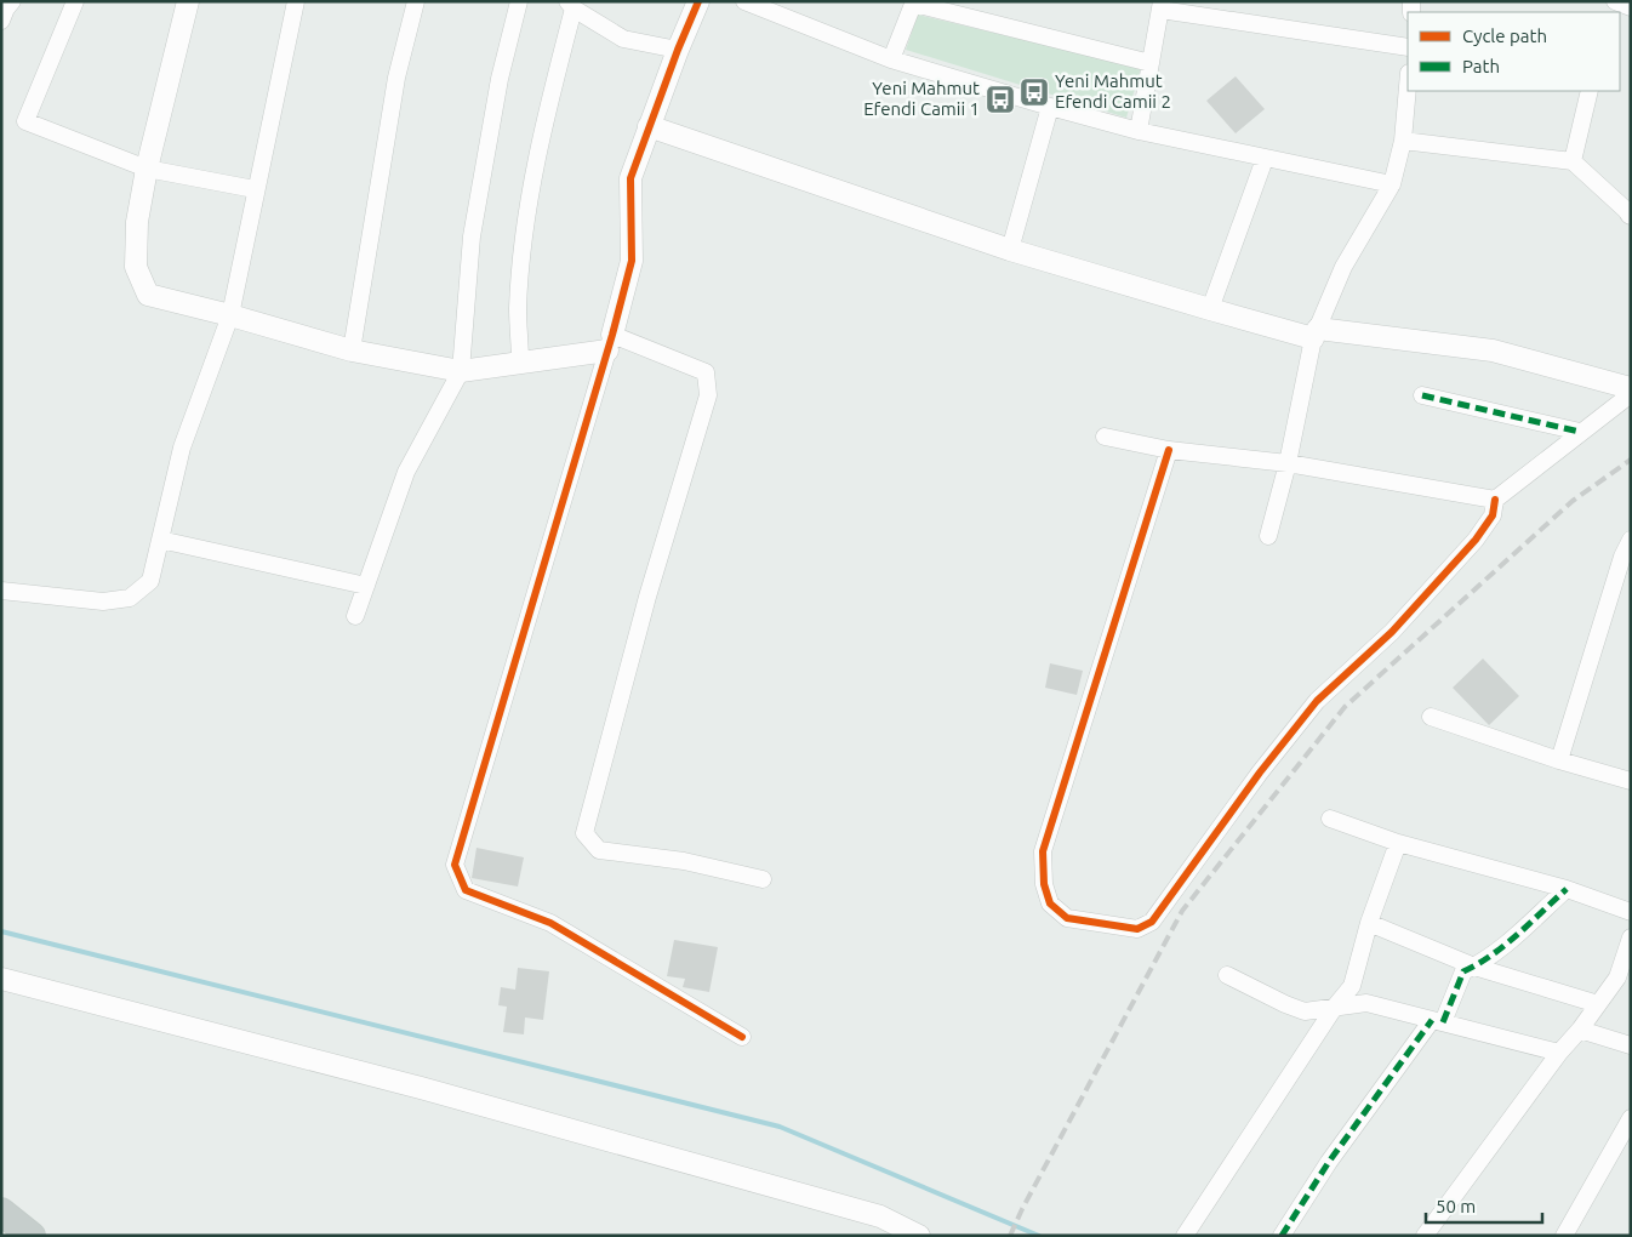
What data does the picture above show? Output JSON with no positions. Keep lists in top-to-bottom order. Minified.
{"places":{"bus stop":["Yeni Mahmut Efendi Camii 2","Yeni Mahmut Efendi Camii 1"]},"legend":["Cycle path","Path"],"scale_bar":"50 m"}
